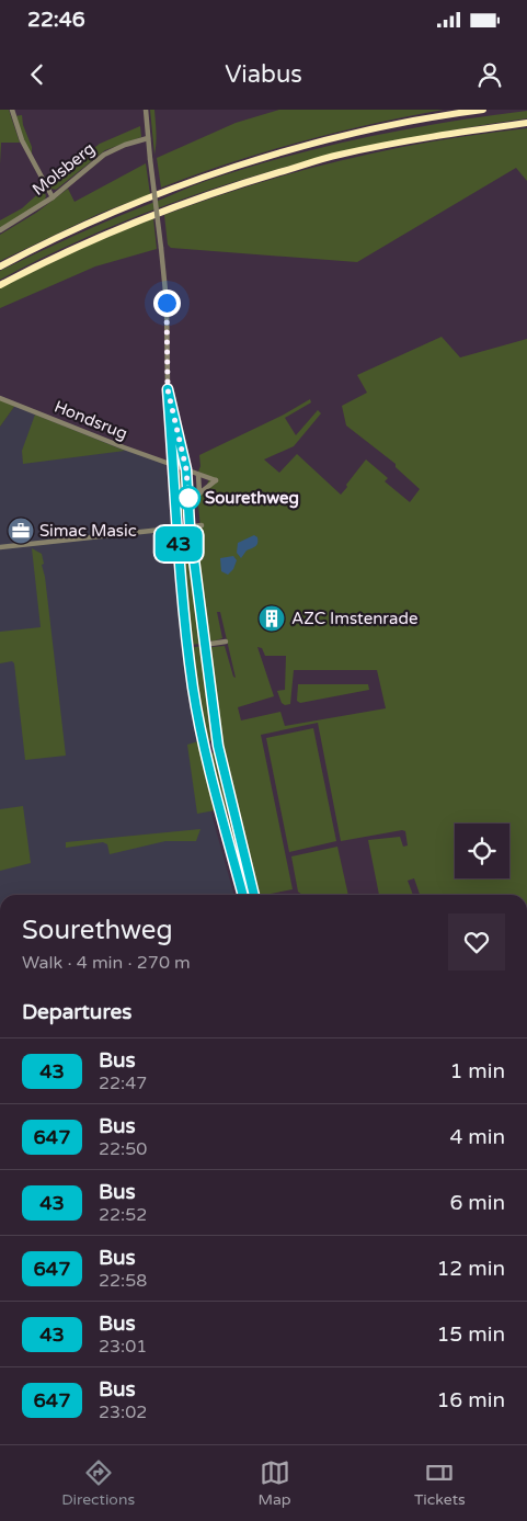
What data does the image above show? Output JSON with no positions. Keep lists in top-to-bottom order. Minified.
{"streets":{"street":["Molsberg","Hondsrug"]},"places":{"other":["Sourethweg"],"office":["Simac Masic"],"building":["AZC Imstenrade"]},"lines":["bus line 43"],"page":{"status":"22:46","header":"Viabus","on_map":"43","heading":[["Sourethweg","Walk · 4 min · 270 m"],"Departures"],"list":[{"mark":"43","name":"Bus","note":"22:47","value":"1 min"},{"mark":"647","name":"Bus","note":"22:50","value":"4 min"},{"mark":"43","name":"Bus","note":"22:52","value":"6 min"},{"mark":"647","name":"Bus","note":"22:58","value":"12 min"},{"mark":"43","name":"Bus","note":"23:01","value":"15 min"},{"mark":"647","name":"Bus","note":"23:02","value":"16 min"}],"tabs":["Directions","Map","Tickets"]}}
